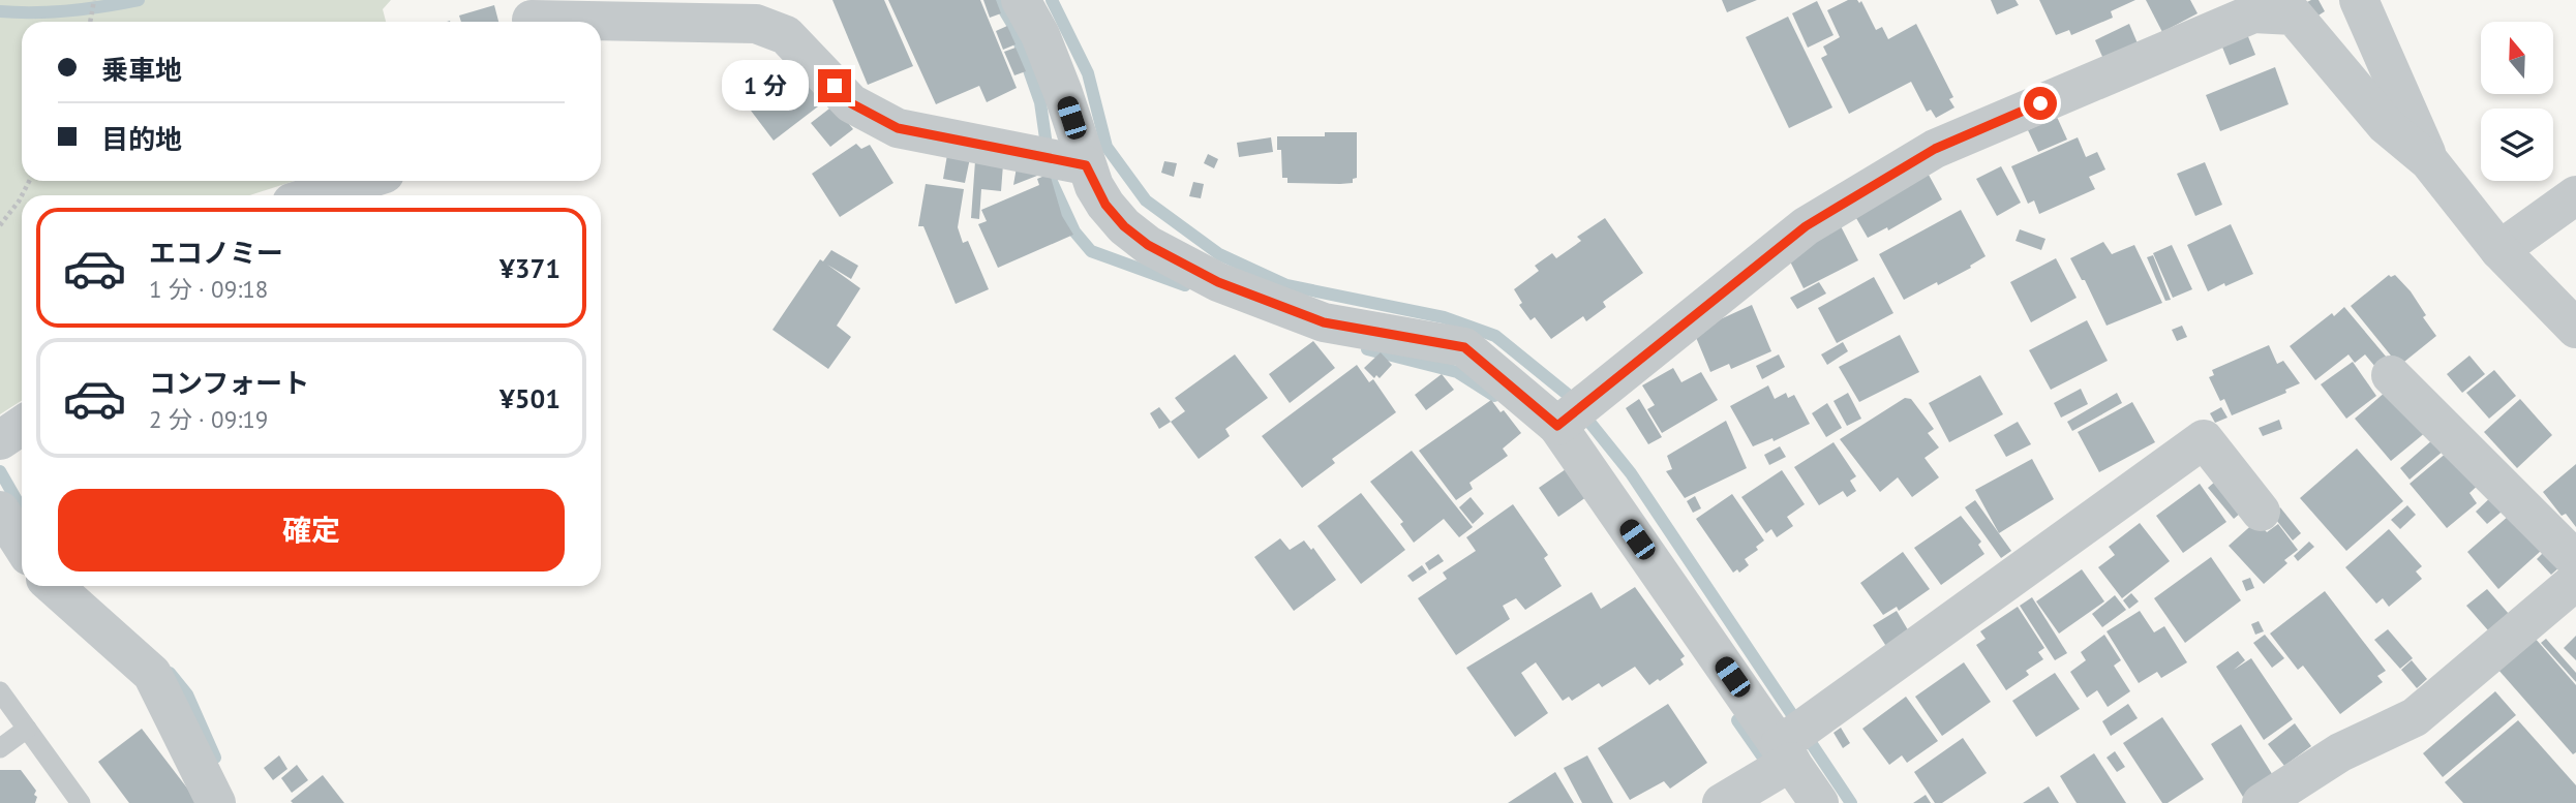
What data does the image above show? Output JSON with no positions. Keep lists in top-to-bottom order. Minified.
{"north":"top","page":{"banner":["乗車地","目的地"],"bubble":"1 分","list":[{"name":"エコノミー","note":"1 分 · 09:18","value":"¥371"},{"name":"コンフォート","note":"2 分 · 09:19","value":"¥501"}],"buttons":"確定"}}
